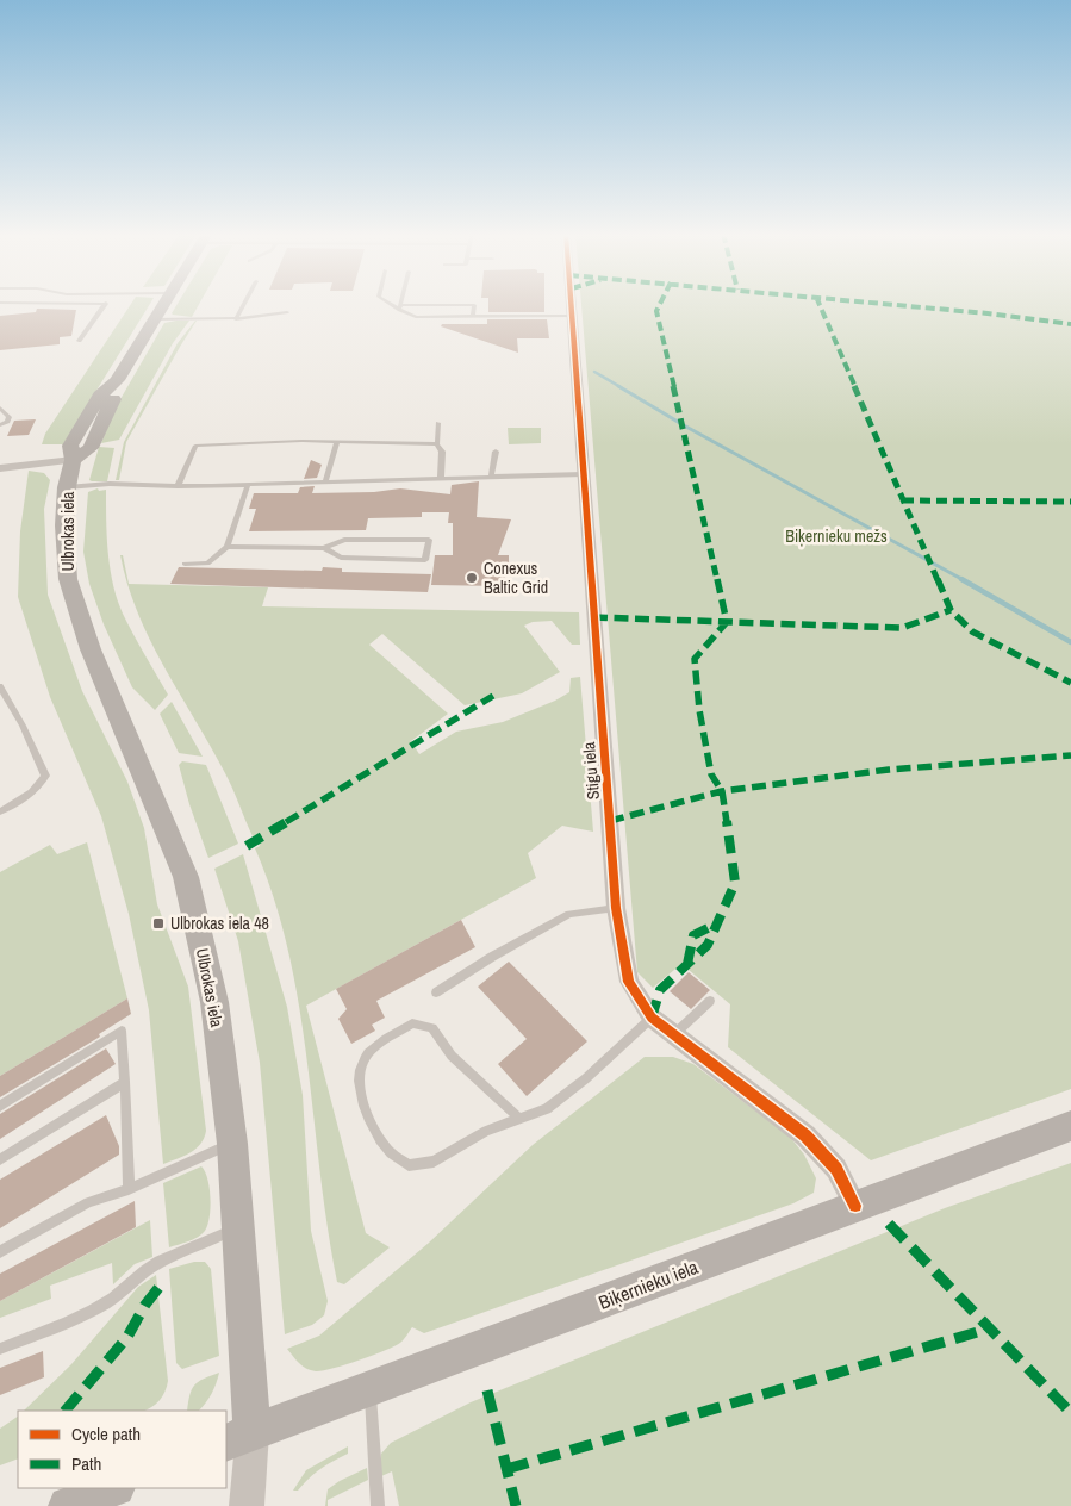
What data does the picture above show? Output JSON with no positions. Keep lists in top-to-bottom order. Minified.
{"streets":{"main road":["Ulbrokas iela","Biķernieku iela"],"street":["Stigu iela"]},"crossings":[["Ulbrokas iela","Biķernieku iela"],["Stigu iela","Biķernieku iela"]],"parks":["Biķernieku mežs"],"places":{"other":["Conexus Baltic Grid"],"transit":["Ulbrokas iela 48"]},"legend":["Cycle path","Path"]}
